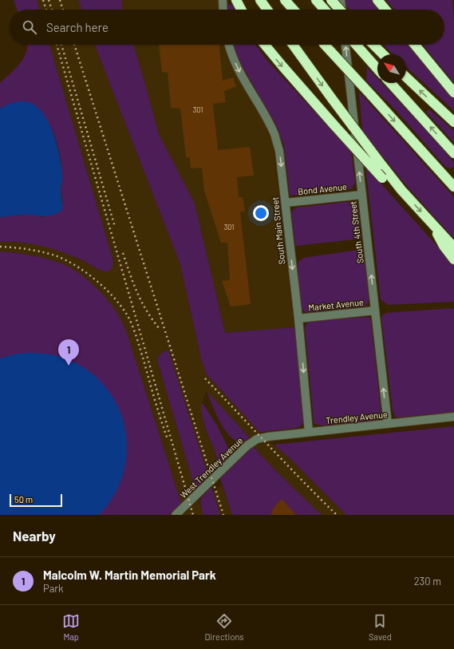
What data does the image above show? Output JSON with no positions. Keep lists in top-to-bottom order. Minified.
{"streets":{"street":["Bond Avenue","South Main Street","South 4th Street","Market Avenue","Trendley Avenue","West Trendley Avenue"]},"crossings":[["Bond Avenue","South Main Street"],["Bond Avenue","South 4th Street"],["South Main Street","Market Avenue"],["South Main Street","Trendley Avenue"],["South 4th Street","Market Avenue"],["South 4th Street","Trendley Avenue"],["Trendley Avenue","West Trendley Avenue"]],"one_way":["South Main Street","South 4th Street"],"house_numbers":["301","301"],"scale_bar":"50 m","north":"top left","page":{"search":"Search here","pins":"1","scale":"50 m","heading":"Nearby","list":[{"mark":"1","name":"Malcolm W. Martin Memorial Park","note":"Park","value":"230 m"}],"nav":["Map","Directions","Saved"]}}
